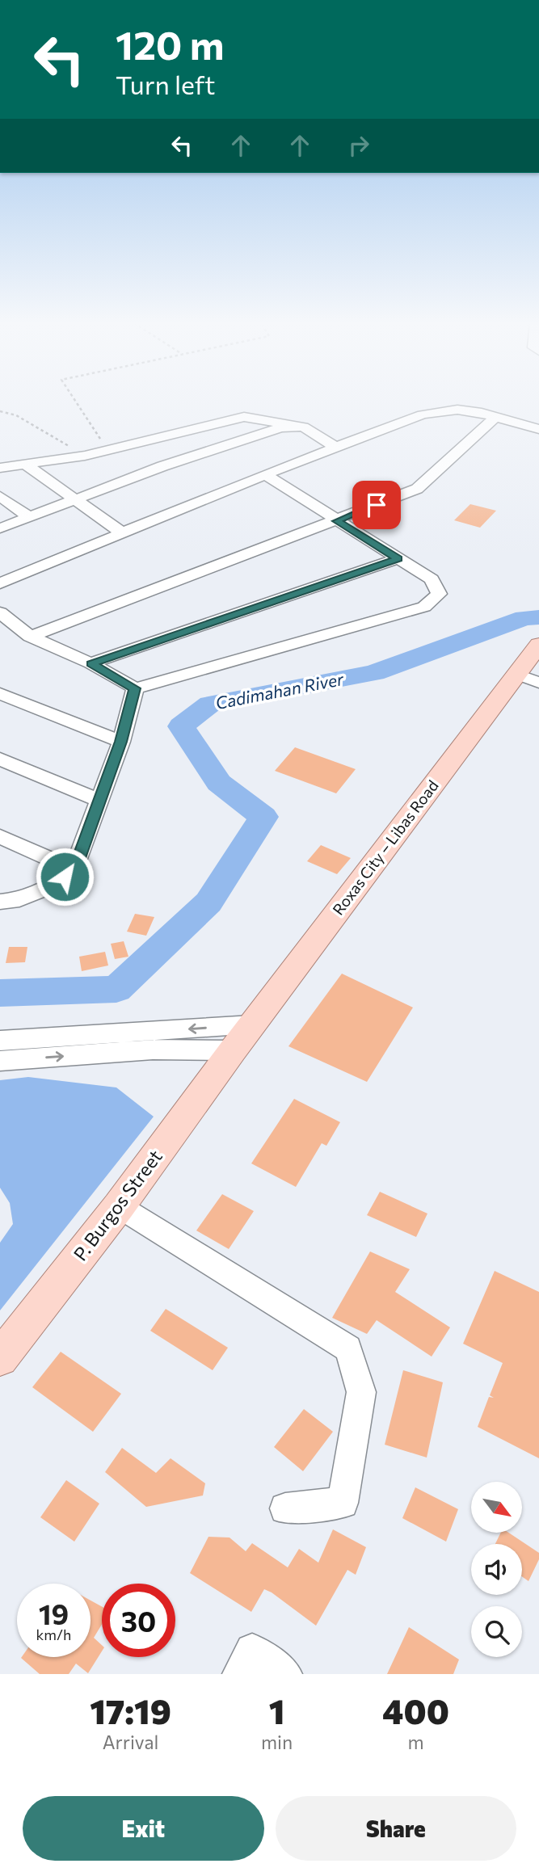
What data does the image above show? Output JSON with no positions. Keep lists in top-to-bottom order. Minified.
{"streets":{"main road":["Roxas City – Libas Road","P. Burgos Street"]},"crossings":[["Roxas City – Libas Road","P. Burgos Street"]],"water":["Cadimahan River"],"north":"bottom right","page":{"turn":["120 m","Turn left"],"speed":"19 km/h","limit":"30","eta":["17:19","Arrival","1","min","400","m"],"buttons":["Exit","Share"]}}
